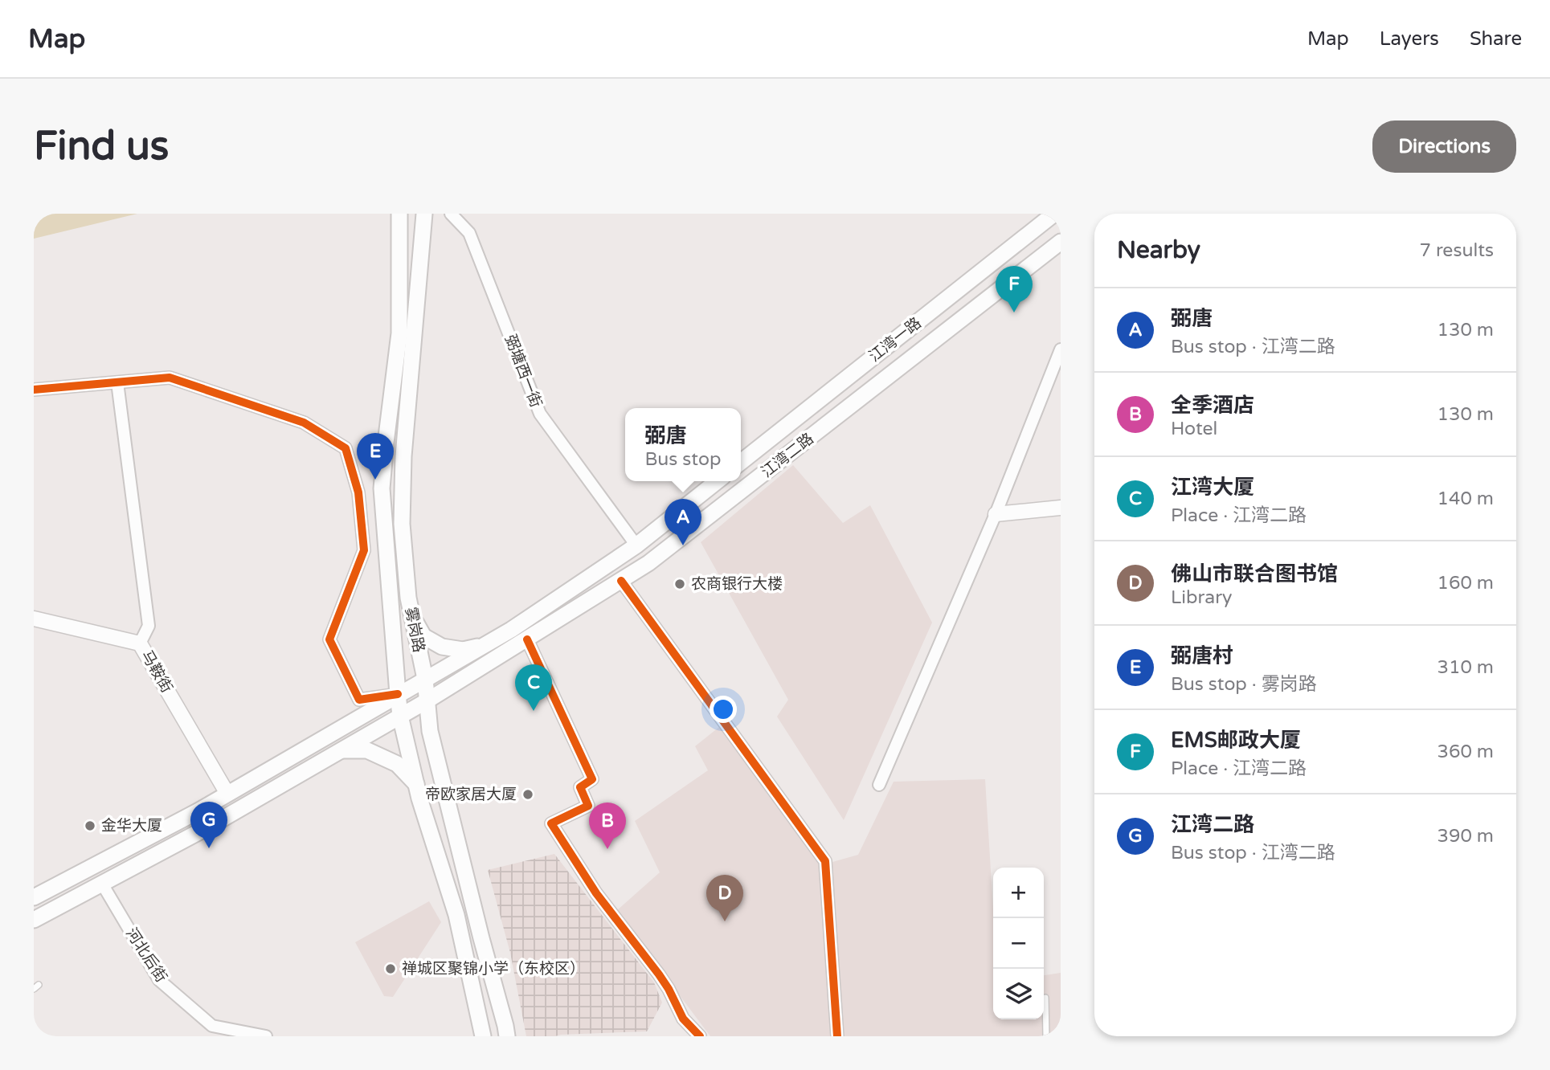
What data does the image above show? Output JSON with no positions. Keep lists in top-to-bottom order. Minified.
{"streets":{"main road":["江湾一路","江湾二路","雾岗路"],"street":["弼塘西一街","马鞍街","河北后街"]},"crossings":[["江湾二路","雾岗路"],["江湾二路","河北后街"]],"places":["农商银行大楼","帝欧家居大厦","金华大厦","禅城区聚锦小学（东校区）"],"page":{"header":"Map","nav":["Map","Layers","Share"],"buttons":"Directions","title":"Find us","heading":["Nearby","7 results"],"pins":["F","E","A","C","G","B","D"],"list":[{"mark":"A","name":"弼唐","note":"Bus stop · 江湾二路","value":"130 m"},{"mark":"B","name":"全季酒店","note":"Hotel","value":"130 m"},{"mark":"C","name":"江湾大厦","note":"Place · 江湾二路","value":"140 m"},{"mark":"D","name":"佛山市联合图书馆","note":"Library","value":"160 m"},{"mark":"E","name":"弼唐村","note":"Bus stop · 雾岗路","value":"310 m"},{"mark":"F","name":"EMS邮政大厦","note":"Place · 江湾二路","value":"360 m"},{"mark":"G","name":"江湾二路","note":"Bus stop · 江湾二路","value":"390 m"}],"popup":["弼唐","Bus stop"],"map_buttons":["+","−"]}}
